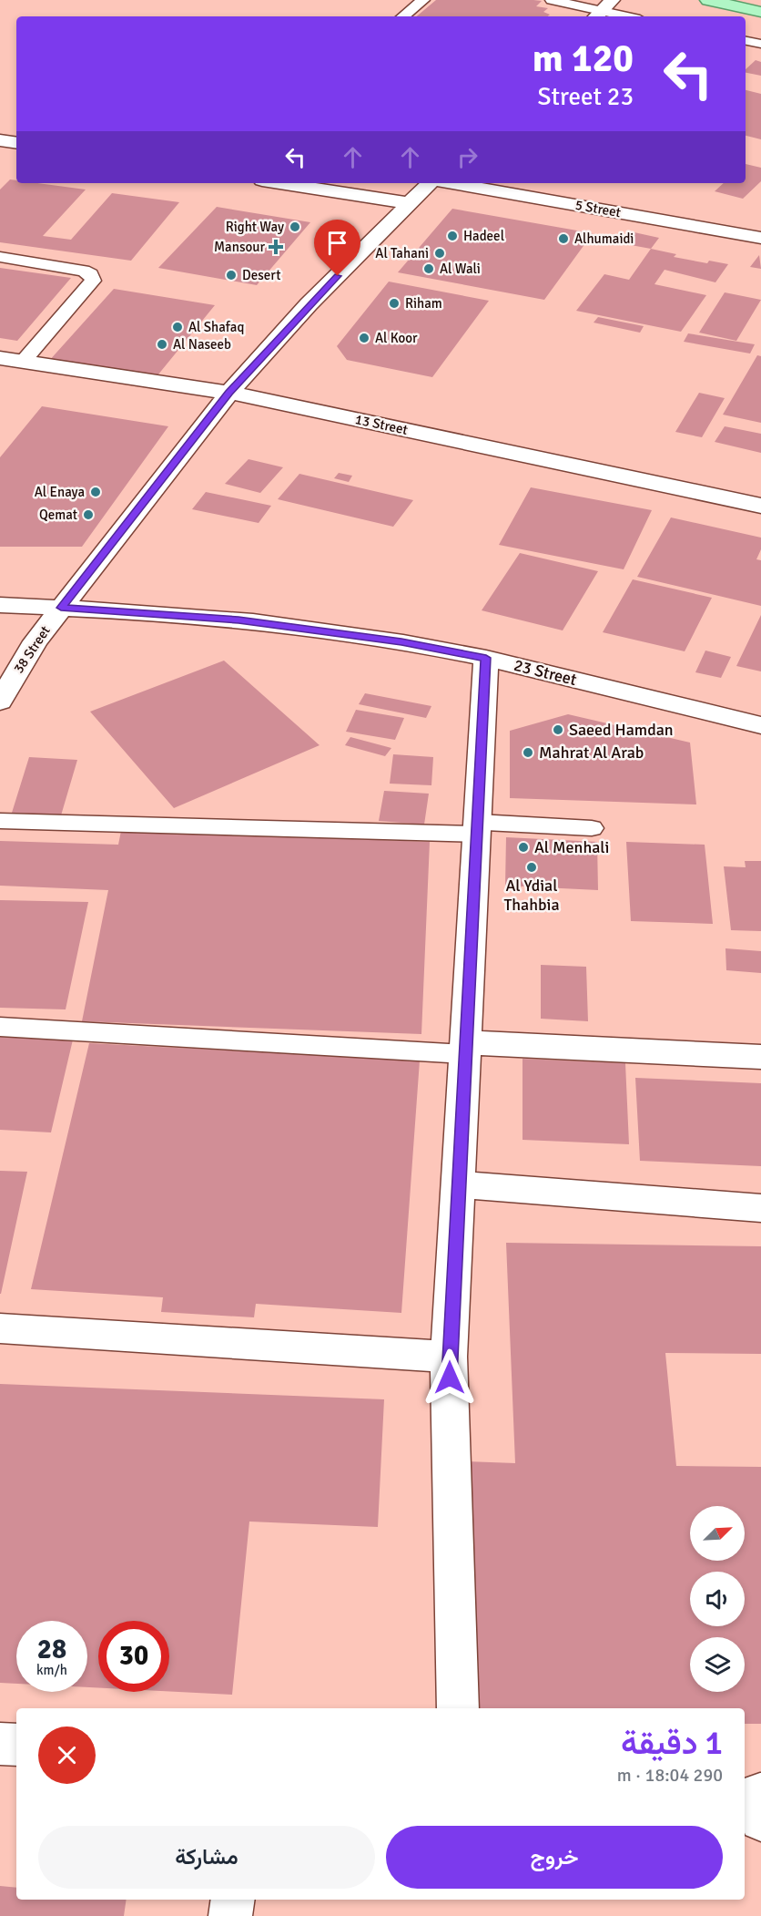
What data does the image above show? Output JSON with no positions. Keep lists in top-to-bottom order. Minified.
{"streets":{"street":["5 Street","13 Street","38 Street","23 Street"]},"crossings":[["13 Street","38 Street"],["38 Street","23 Street"]],"places":{"other":["Right Way","Hadeel","Alhumaidi","Al Tahani","Al Wali","Desert","Riham","Al Shafaq","Al Koor","Al Naseeb","Al Enaya","Qemat","Saeed Hamdan","Mahrat Al Arab","Al Menhali","Al Ydial Thahbia"],"health":["Mansour"]},"north":"top right","page":{"turn":["120 m","23 Street"],"speed":"28 km/h","limit":"30","heading":["1 دقيقة","290 m · 18:04"],"buttons":["خروج","مشاركة"]}}
